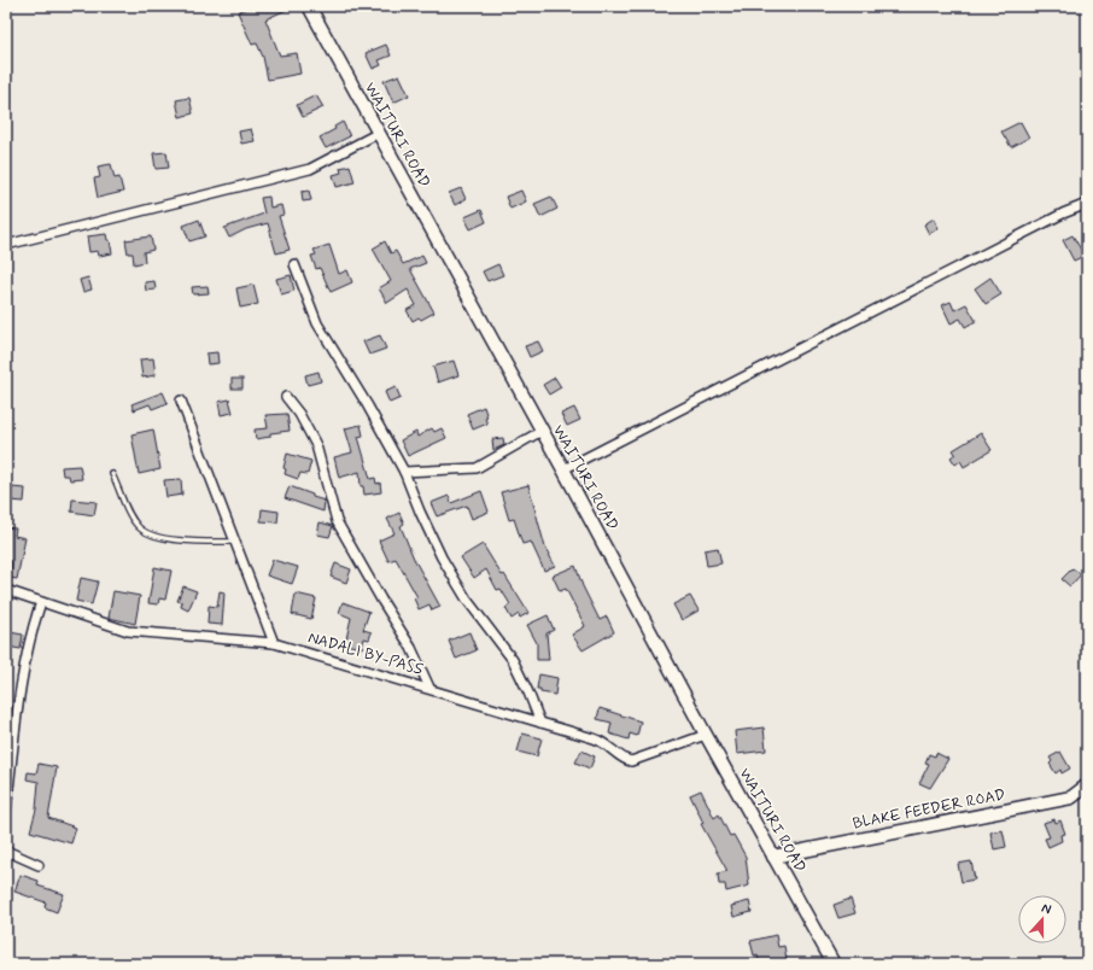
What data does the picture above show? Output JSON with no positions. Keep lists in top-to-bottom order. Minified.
{"streets":{"main road":["WAITURI ROAD","BLAKE FEEDER ROAD"],"street":["NADALI BY-PASS"]},"crossings":[["WAITURI ROAD","NADALI BY-PASS"],["WAITURI ROAD","BLAKE FEEDER ROAD"]],"north":"top"}
